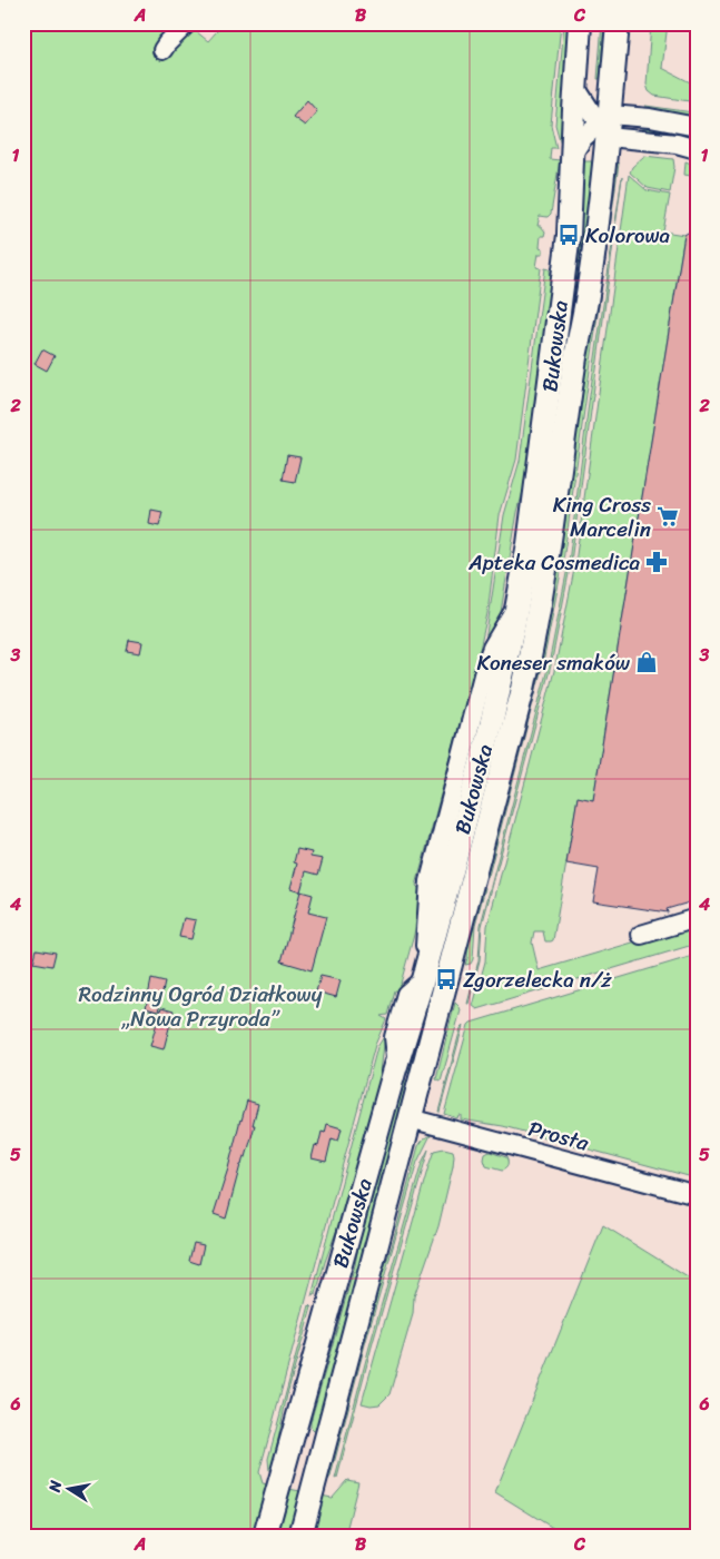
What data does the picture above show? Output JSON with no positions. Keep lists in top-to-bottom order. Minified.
{"streets":{"main road":["Bukowska"],"street":["Prosta"]},"crossings":[["Bukowska","Prosta"]],"parks":["Rodzinny Ogród Działkowy „Nowa Przyroda”"],"places":{"bus stop":["Kolorowa","Zgorzelecka n/ż"],"supermarket":["King Cross Marcelin"],"pharmacy":["Apteka Cosmedica"],"shop":["Koneser smaków"]},"north":"left","grid":{"columns":["A","B","C"],"rows":["1","2","3","4","5","6"]}}
